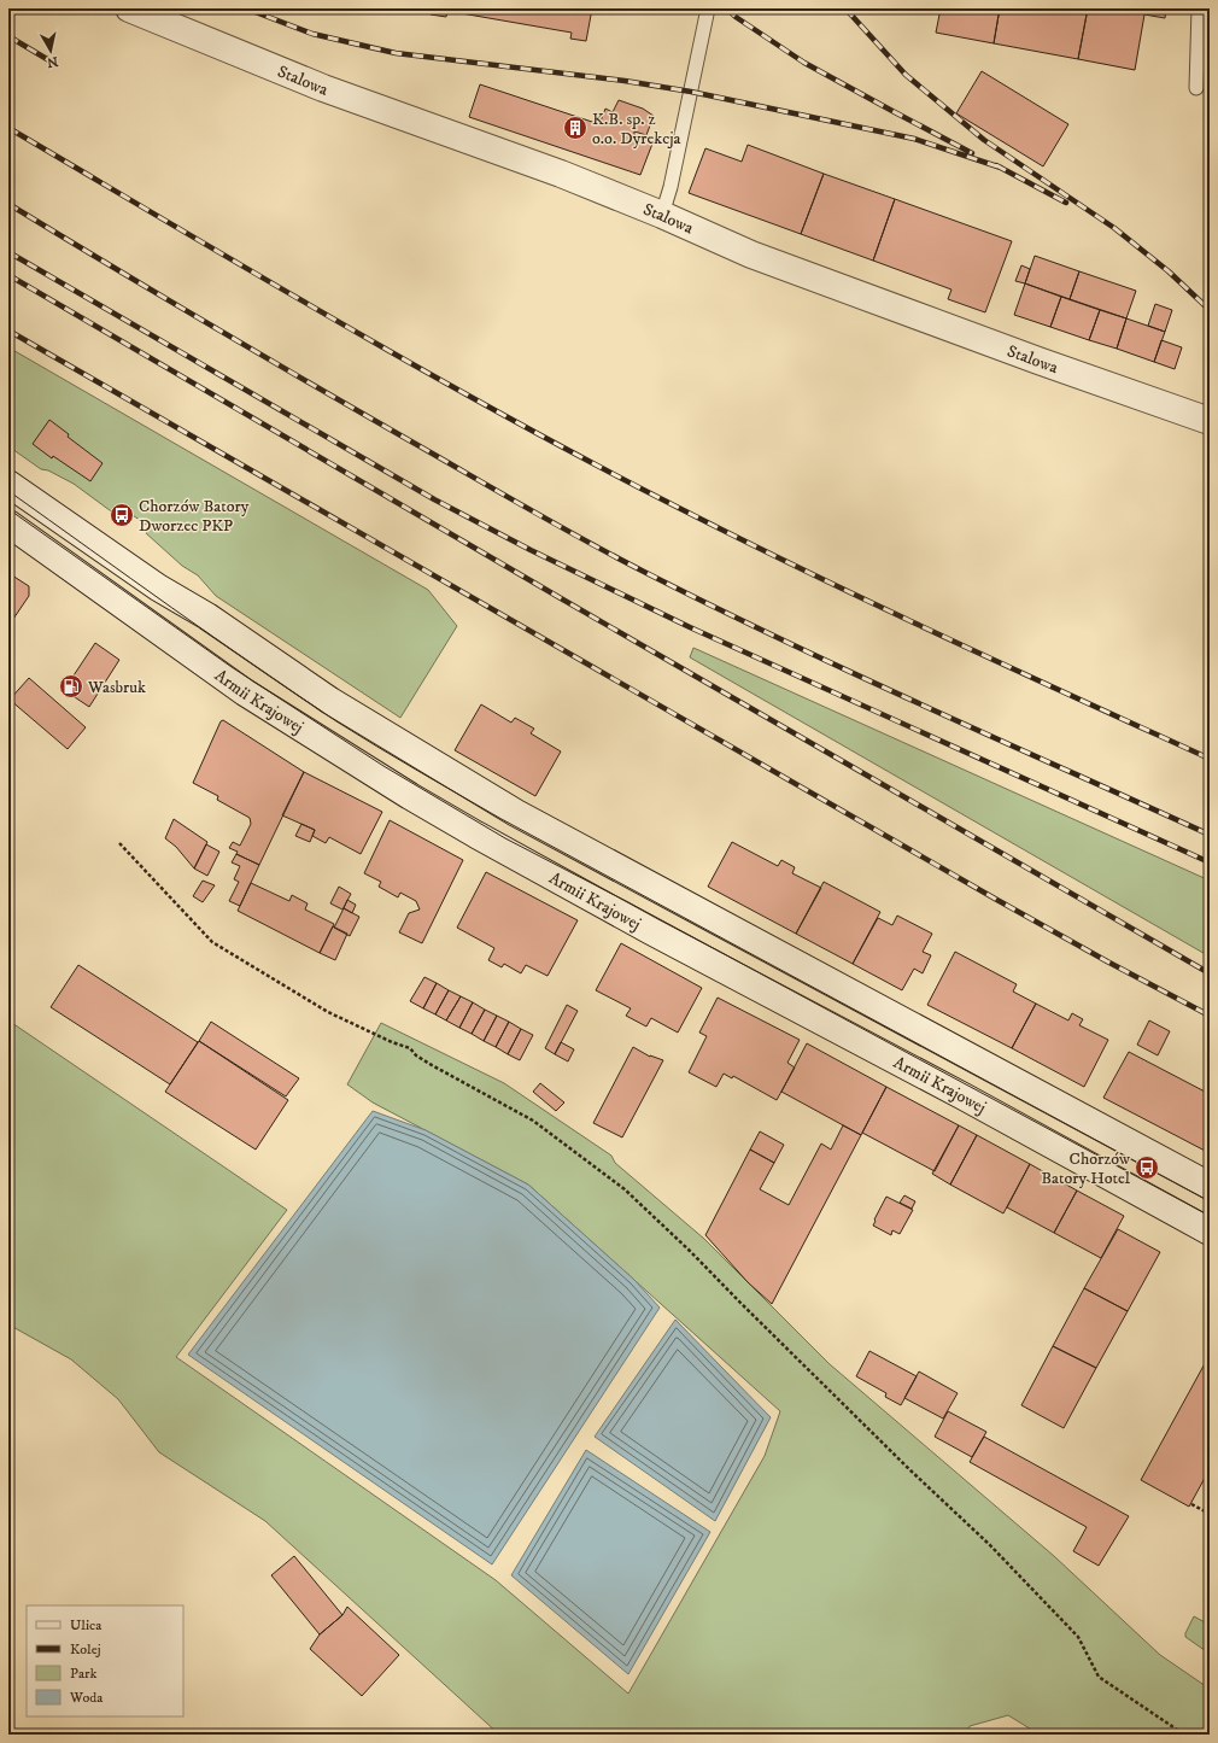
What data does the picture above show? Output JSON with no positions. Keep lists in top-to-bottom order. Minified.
{"streets":{"street":["Stalowa","Armii Krajowej"]},"places":{"building":["K.B. sp. z o.o. Dyrekcja"],"bus stop":["Chorzów Batory Dworzec PKP","Chorzów Batory Hotel"],"fuel station":["Wasbruk"]},"legend":["Ulica","Kolej","Park","Woda"],"north":"bottom"}
